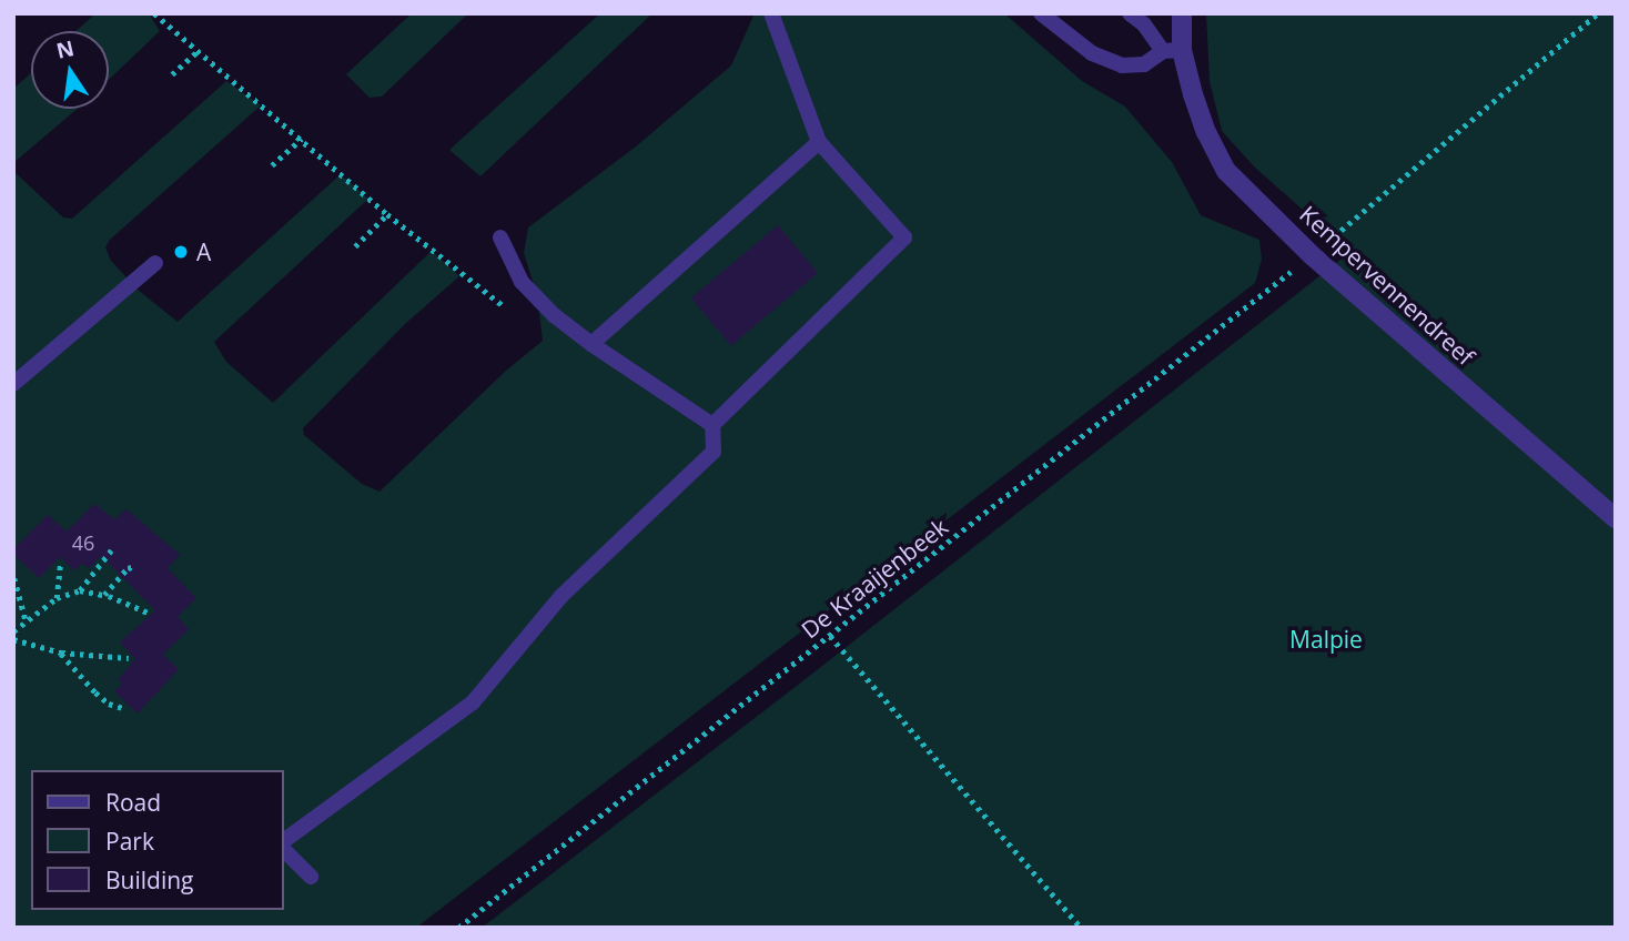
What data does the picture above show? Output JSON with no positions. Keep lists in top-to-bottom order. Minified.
{"streets":{"street":["Kempervennendreef"],"path":["De Kraaijenbeek"]},"crossings":[["Kempervennendreef","De Kraaijenbeek"]],"parks":["Malpie"],"places":["A"],"house_numbers":["46"],"legend":["Road","Park","Building"],"north":"top"}
